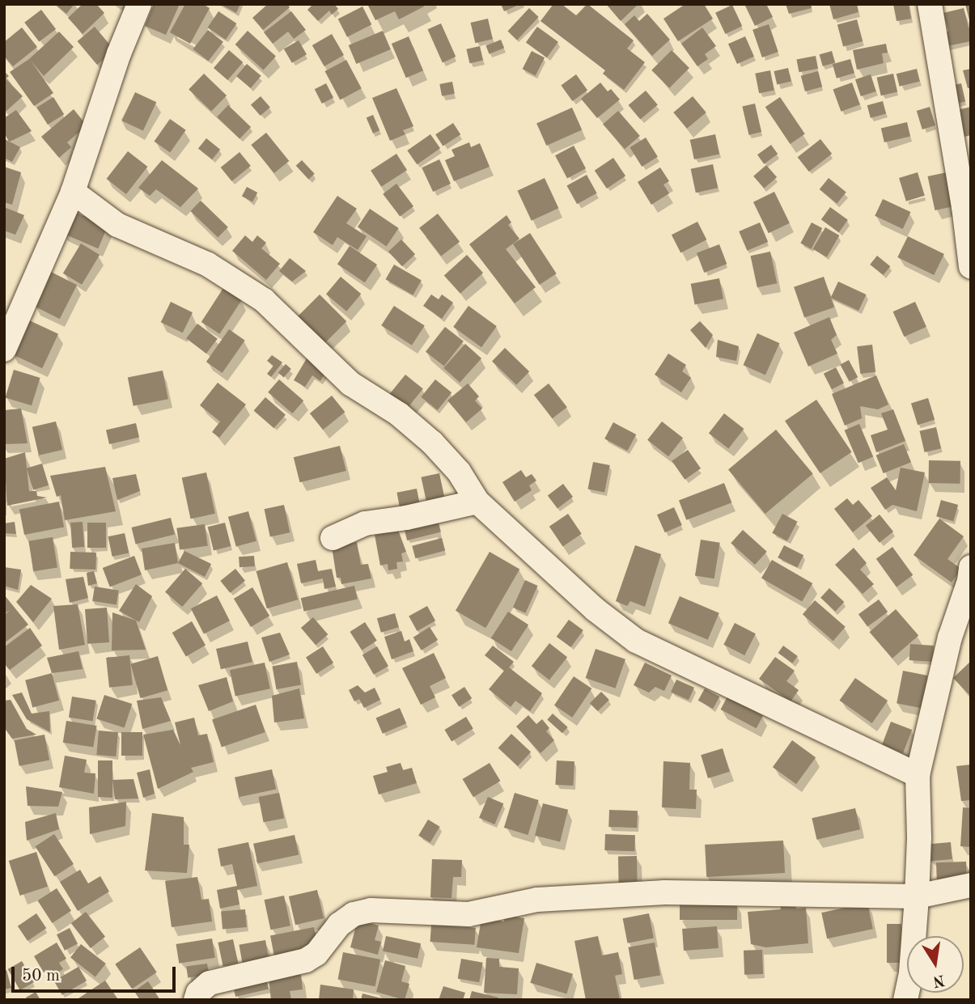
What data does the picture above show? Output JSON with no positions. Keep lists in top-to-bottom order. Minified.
{"scale_bar":"50 m","north":"bottom"}
